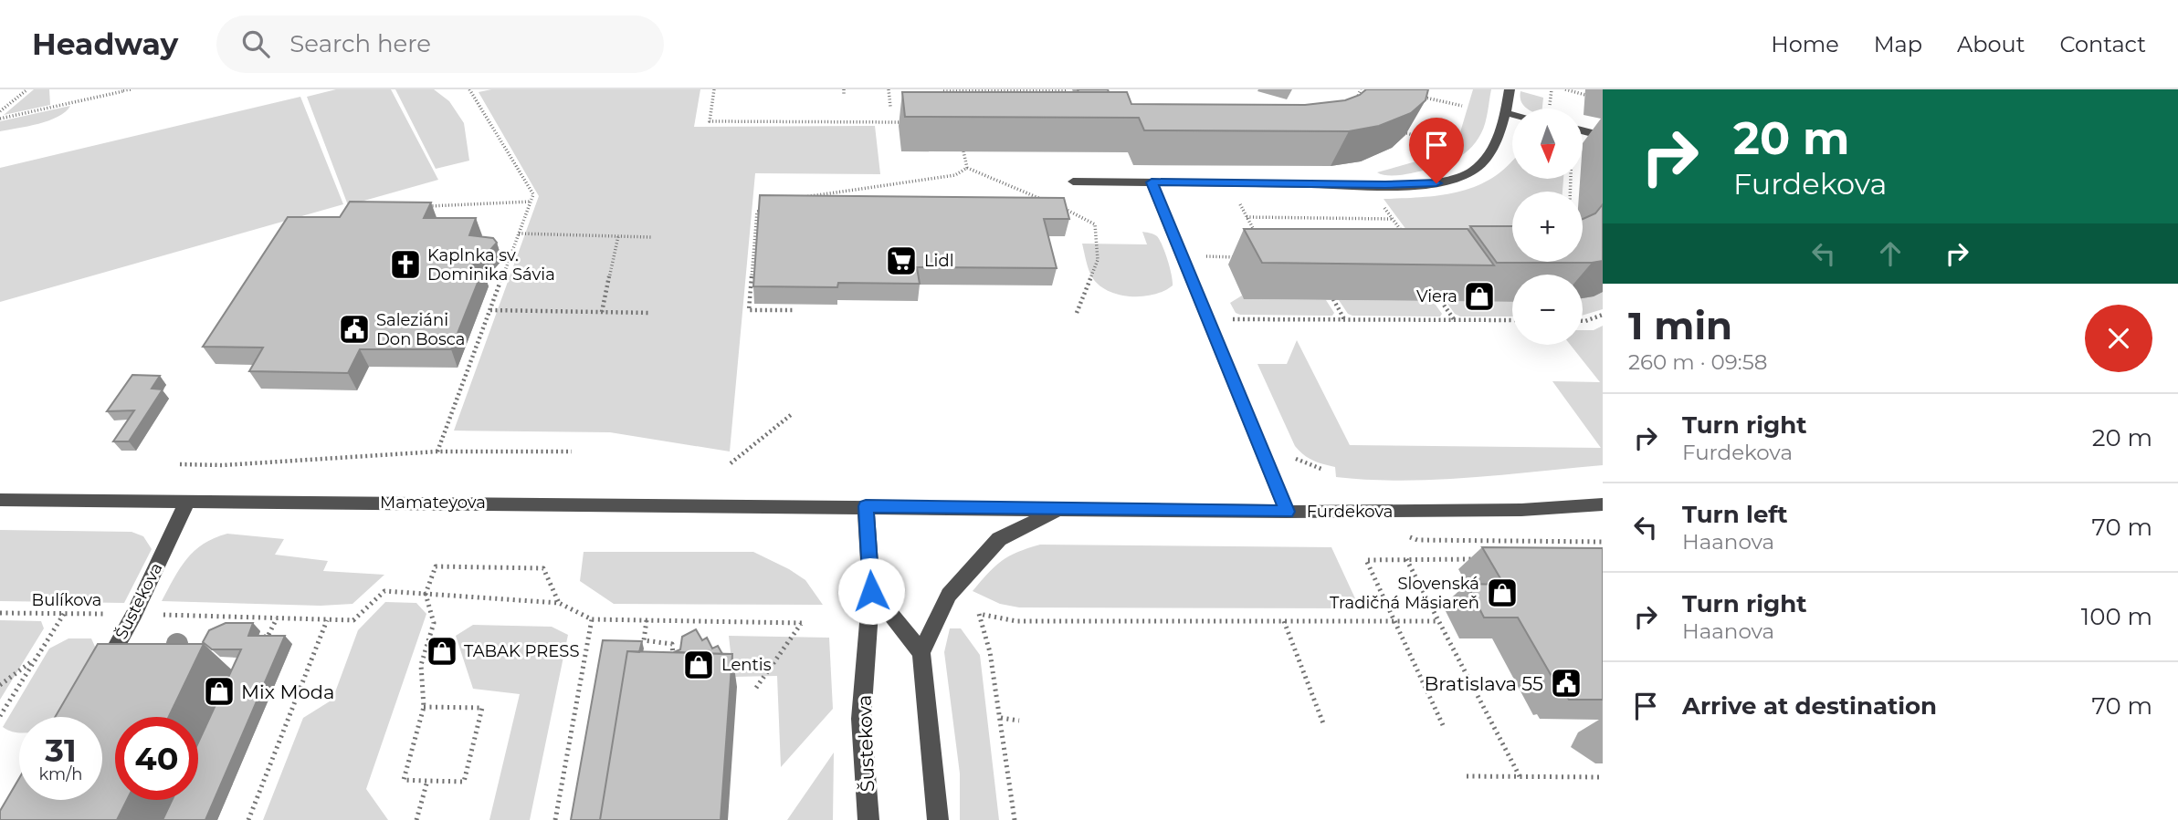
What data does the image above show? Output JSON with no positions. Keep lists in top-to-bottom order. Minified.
{"streets":{"street":["Mamateyova","Furdekova","Šustekova"],"path":["Bulíkova"]},"crossings":[["Mamateyova","Furdekova"],["Mamateyova","Šustekova"],["Furdekova","Šustekova"],["Bulíkova","Šustekova"]],"places":{"supermarket":["Lidl"],"church":["Kaplnka sv. Dominika Sávia"],"shop":["Viera","Slovenská Tradičná Mäsiareň","TABAK PRESS","Lentis","Mix Moda"],"public building":["Saleziáni Don Bosca","Bratislava 55"]},"north":"bottom","page":{"header":"Headway","search":"Search here","nav":["Home","Map","About","Contact"],"turn":["20 m","Furdekova"],"map_buttons":["+","−"],"heading":["1 min","260 m · 09:58"],"list":[{"name":"Turn right","note":"Furdekova","value":"20 m"},{"name":"Turn left","note":"Haanova","value":"70 m"},{"name":"Turn right","note":"Haanova","value":"100 m"},{"name":"Arrive at destination","value":"70 m"}],"speed":"31 km/h","limit":"40"}}
